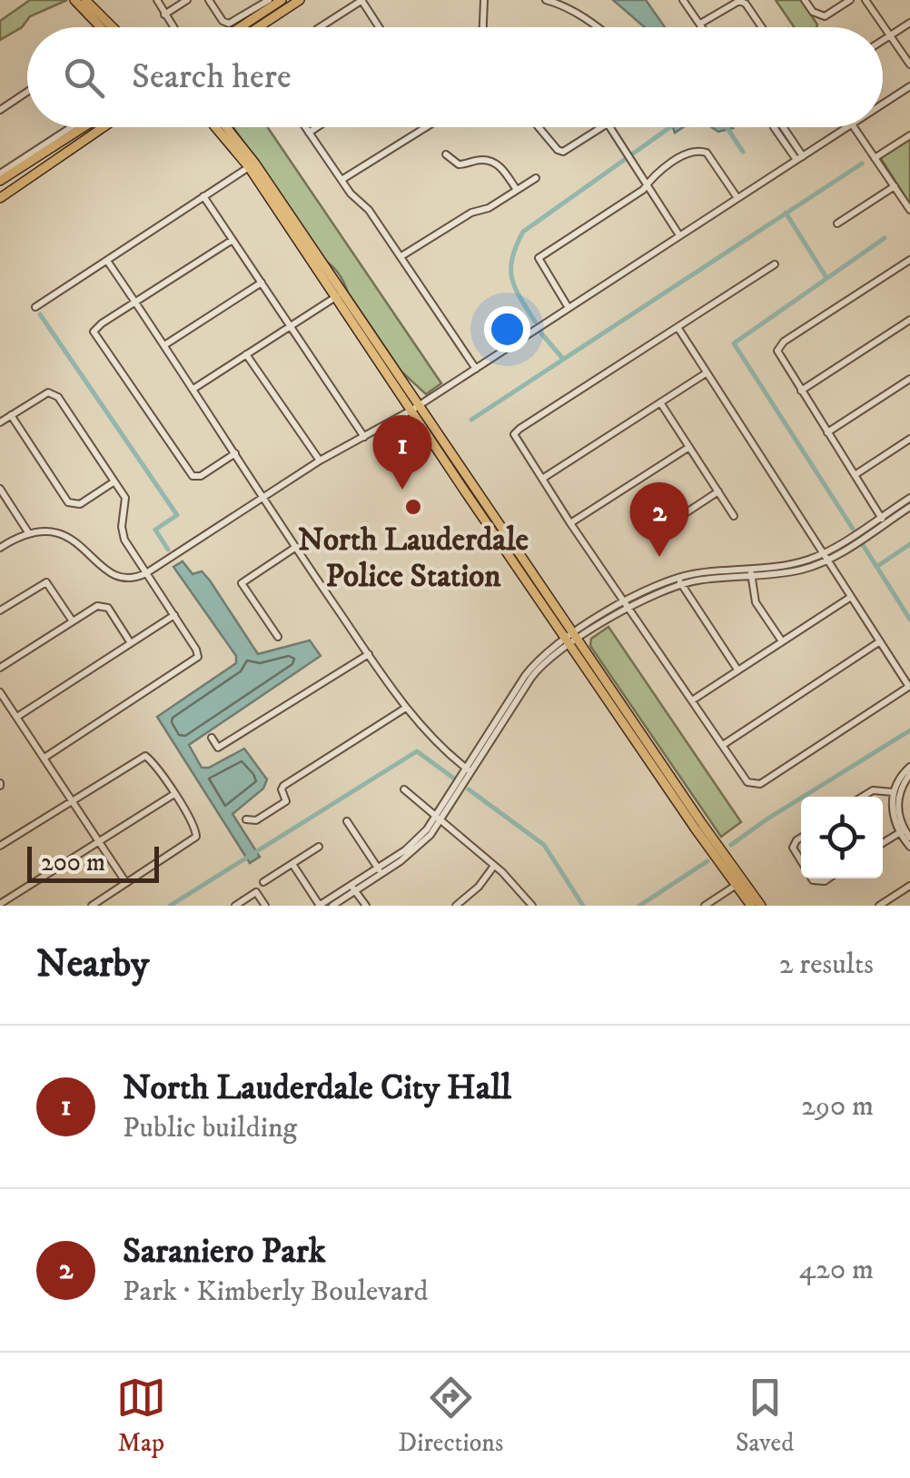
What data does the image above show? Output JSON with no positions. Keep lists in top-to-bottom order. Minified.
{"places":["North Lauderdale Police Station"],"scale_bar":"200 m","page":{"search":"Search here","pins":["1","2"],"scale":"200 m","heading":["Nearby","2 results"],"list":[{"mark":"1","name":"North Lauderdale City Hall","note":"Public building","value":"290 m"},{"mark":"2","name":"Saraniero Park","note":"Park · Kimberly Boulevard","value":"420 m"}],"nav":["Map","Directions","Saved"]}}
